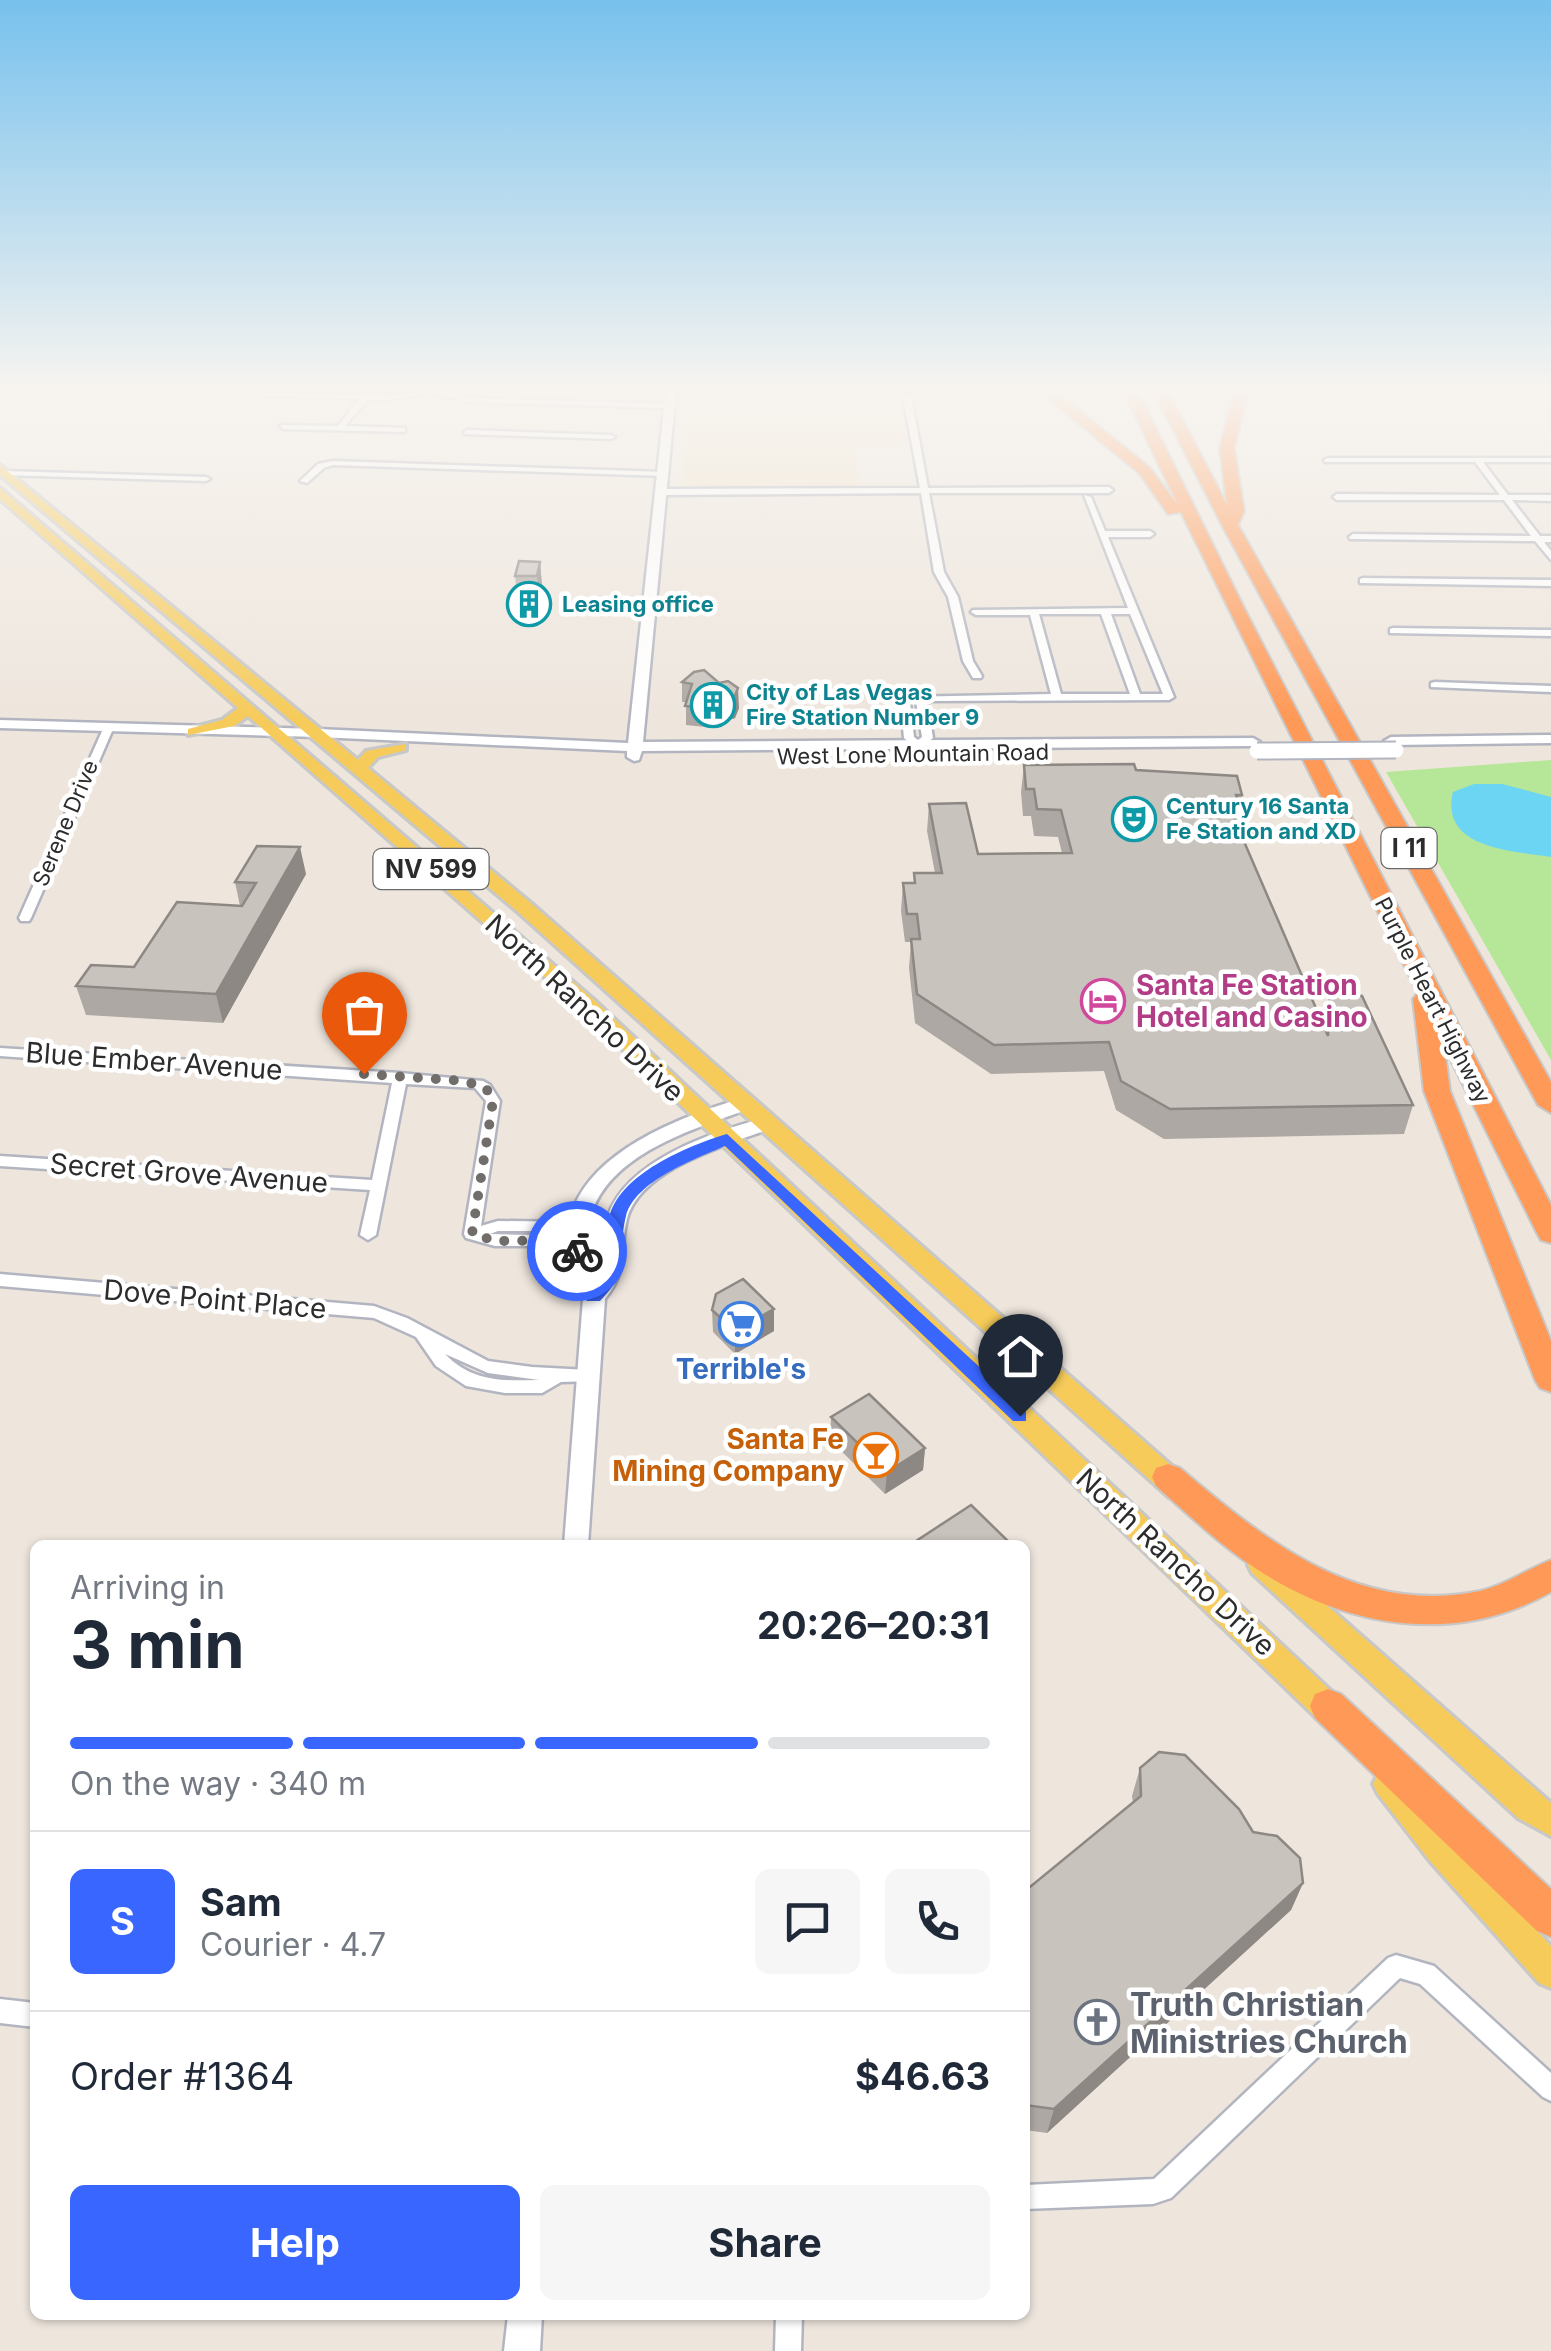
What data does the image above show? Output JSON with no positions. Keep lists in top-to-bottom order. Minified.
{"streets":{"highway":["I 11","Purple Heart Highway"],"main road":["West Lone Mountain Road","NV 599","North Rancho Drive"],"street":["Serene Drive","Blue Ember Avenue","Secret Grove Avenue","Dove Point Place"]},"crossings":[["West Lone Mountain Road","Serene Drive"],["West Lone Mountain Road","North Rancho Drive"]],"places":{"building":["Leasing office","City of Las Vegas Fire Station Number 9"],"theatre":["Century 16 Santa Fe Station and XD"],"hotel":["Santa Fe Station Hotel and Casino"],"supermarket":["Terrible's"],"bar":["Santa Fe Mining Company"],"church":["Truth Christian Ministries Church"]},"page":{"heading":["3 min","Arriving in","20:26–20:31"],"panel":["Sam","Courier · 4.7","Order #1364","$46.63"],"bar":"On the way · 340 m","round":"S","buttons":["Help","Share"]}}
